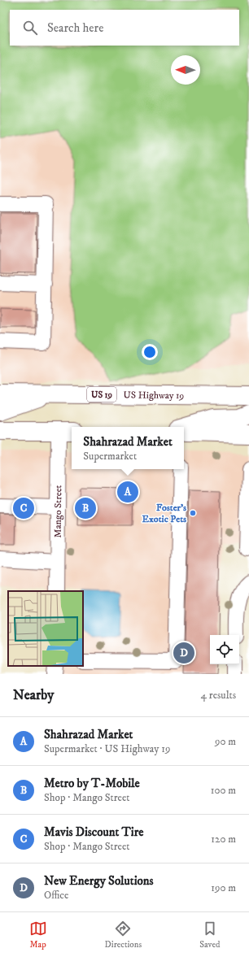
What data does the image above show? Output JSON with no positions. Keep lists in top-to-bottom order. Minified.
{"streets":{"highway":["US 19","US Highway 19"],"street":["Mango Street"]},"places":["Foster's Exotic Pets"],"north":"left","page":{"search":"Search here","popup":["Shahrazad Market","Supermarket"],"pins":["A","B","C","D"],"heading":["Nearby","4 results"],"list":[{"mark":"A","name":"Shahrazad Market","note":"Supermarket · US Highway 19","value":"90 m"},{"mark":"B","name":"Metro by T-Mobile","note":"Shop · Mango Street","value":"100 m"},{"mark":"C","name":"Mavis Discount Tire","note":"Shop · Mango Street","value":"120 m"},{"mark":"D","name":"New Energy Solutions","note":"Office","value":"190 m"}],"nav":["Map","Directions","Saved"]}}
